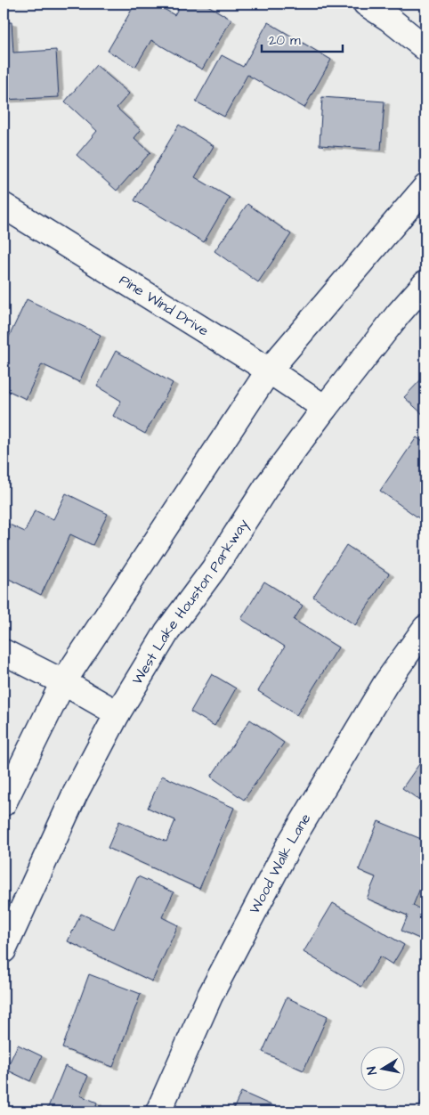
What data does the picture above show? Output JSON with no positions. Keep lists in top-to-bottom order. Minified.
{"streets":{"main road":["Pine Wind Drive","West Lake Houston Parkway","Wood Walk Lane"]},"crossings":[["Pine Wind Drive","West Lake Houston Parkway"]],"scale_bar":"20 m","north":"left"}
